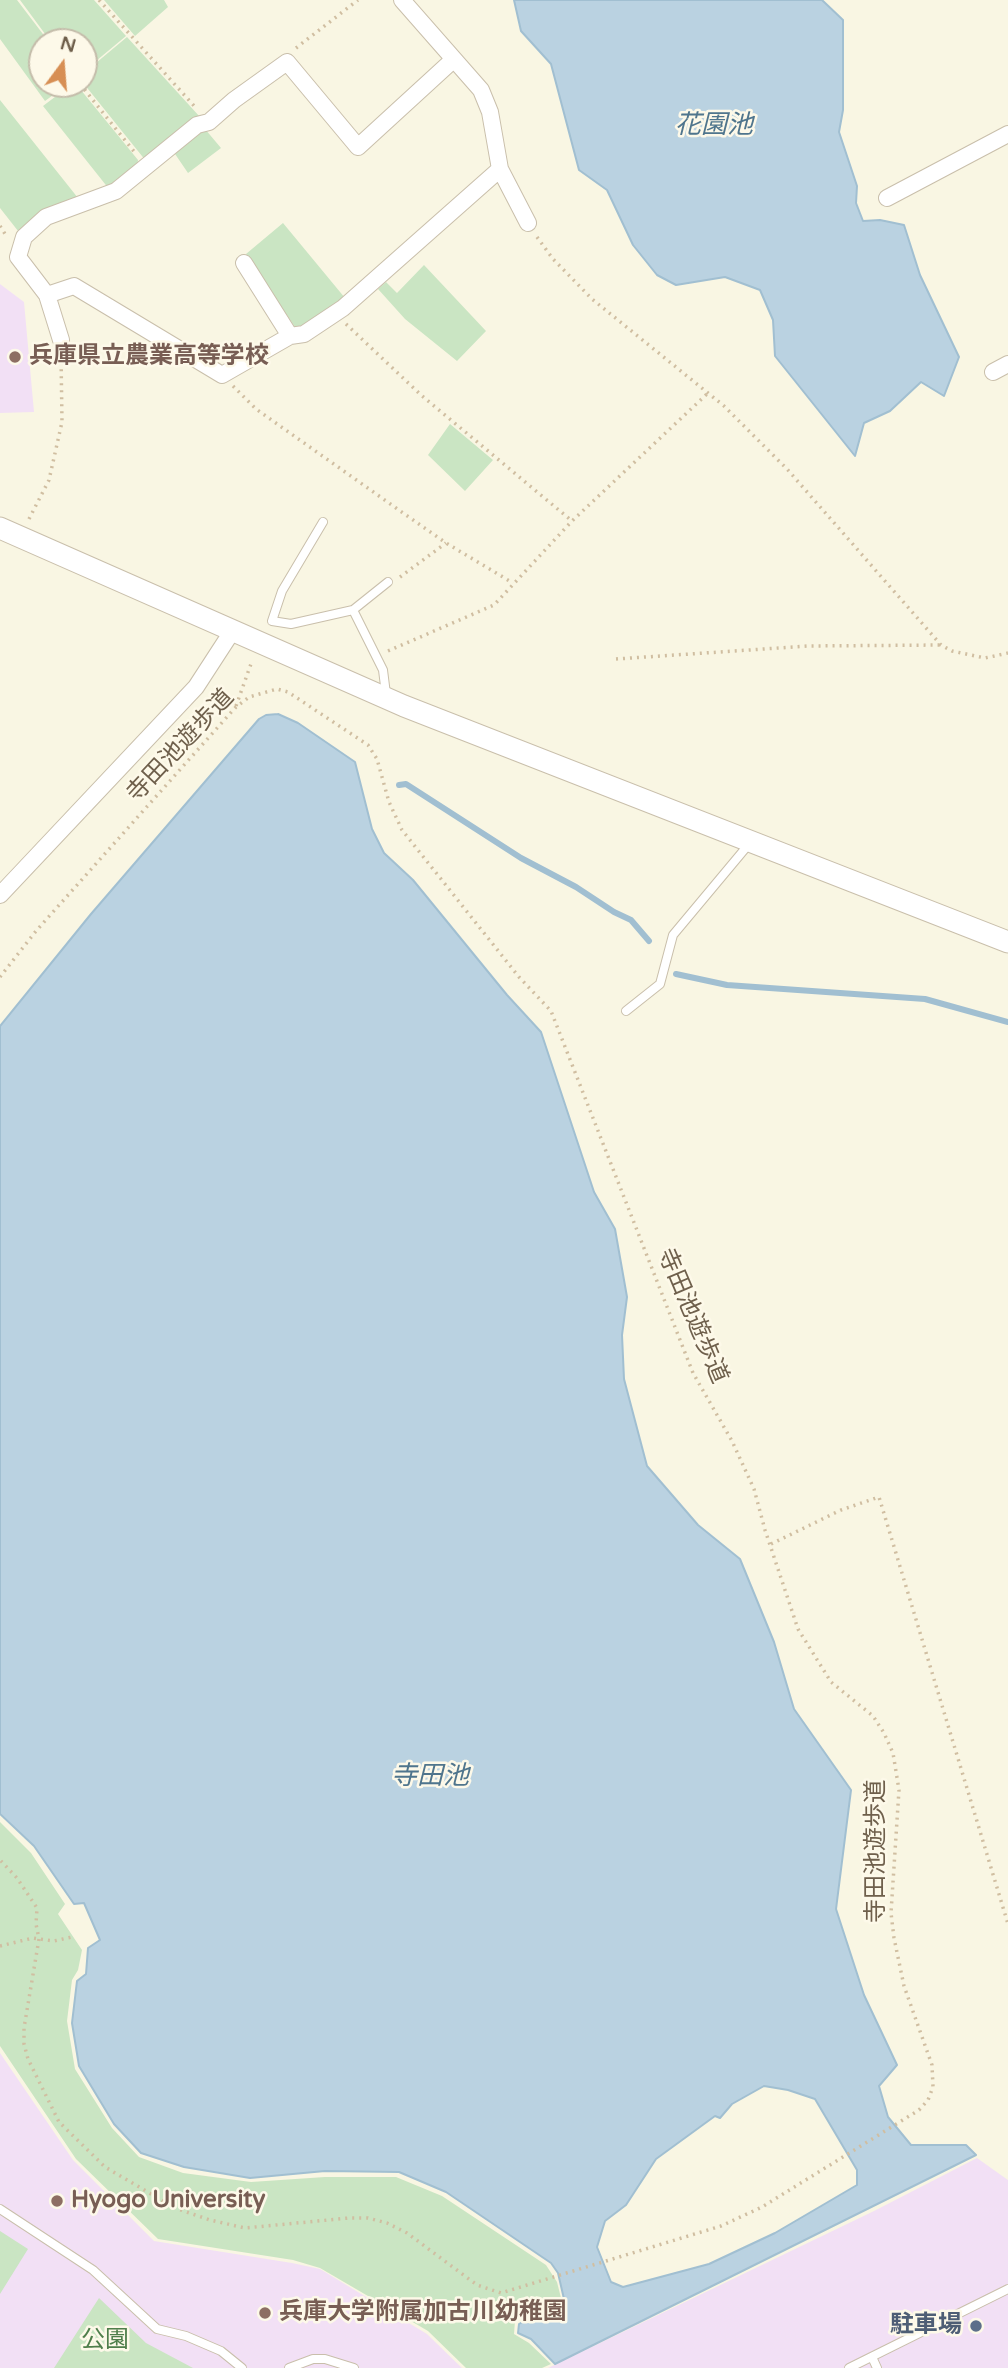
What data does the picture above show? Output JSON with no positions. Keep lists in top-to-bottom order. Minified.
{"streets":{"path":["寺田池遊歩道"]},"water":["花園池","寺田池"],"parks":["公園"],"places":["兵庫県立農業高等学校","Hyogo University","兵庫大学附属加古川幼稚園","駐車場"],"north":"top"}
